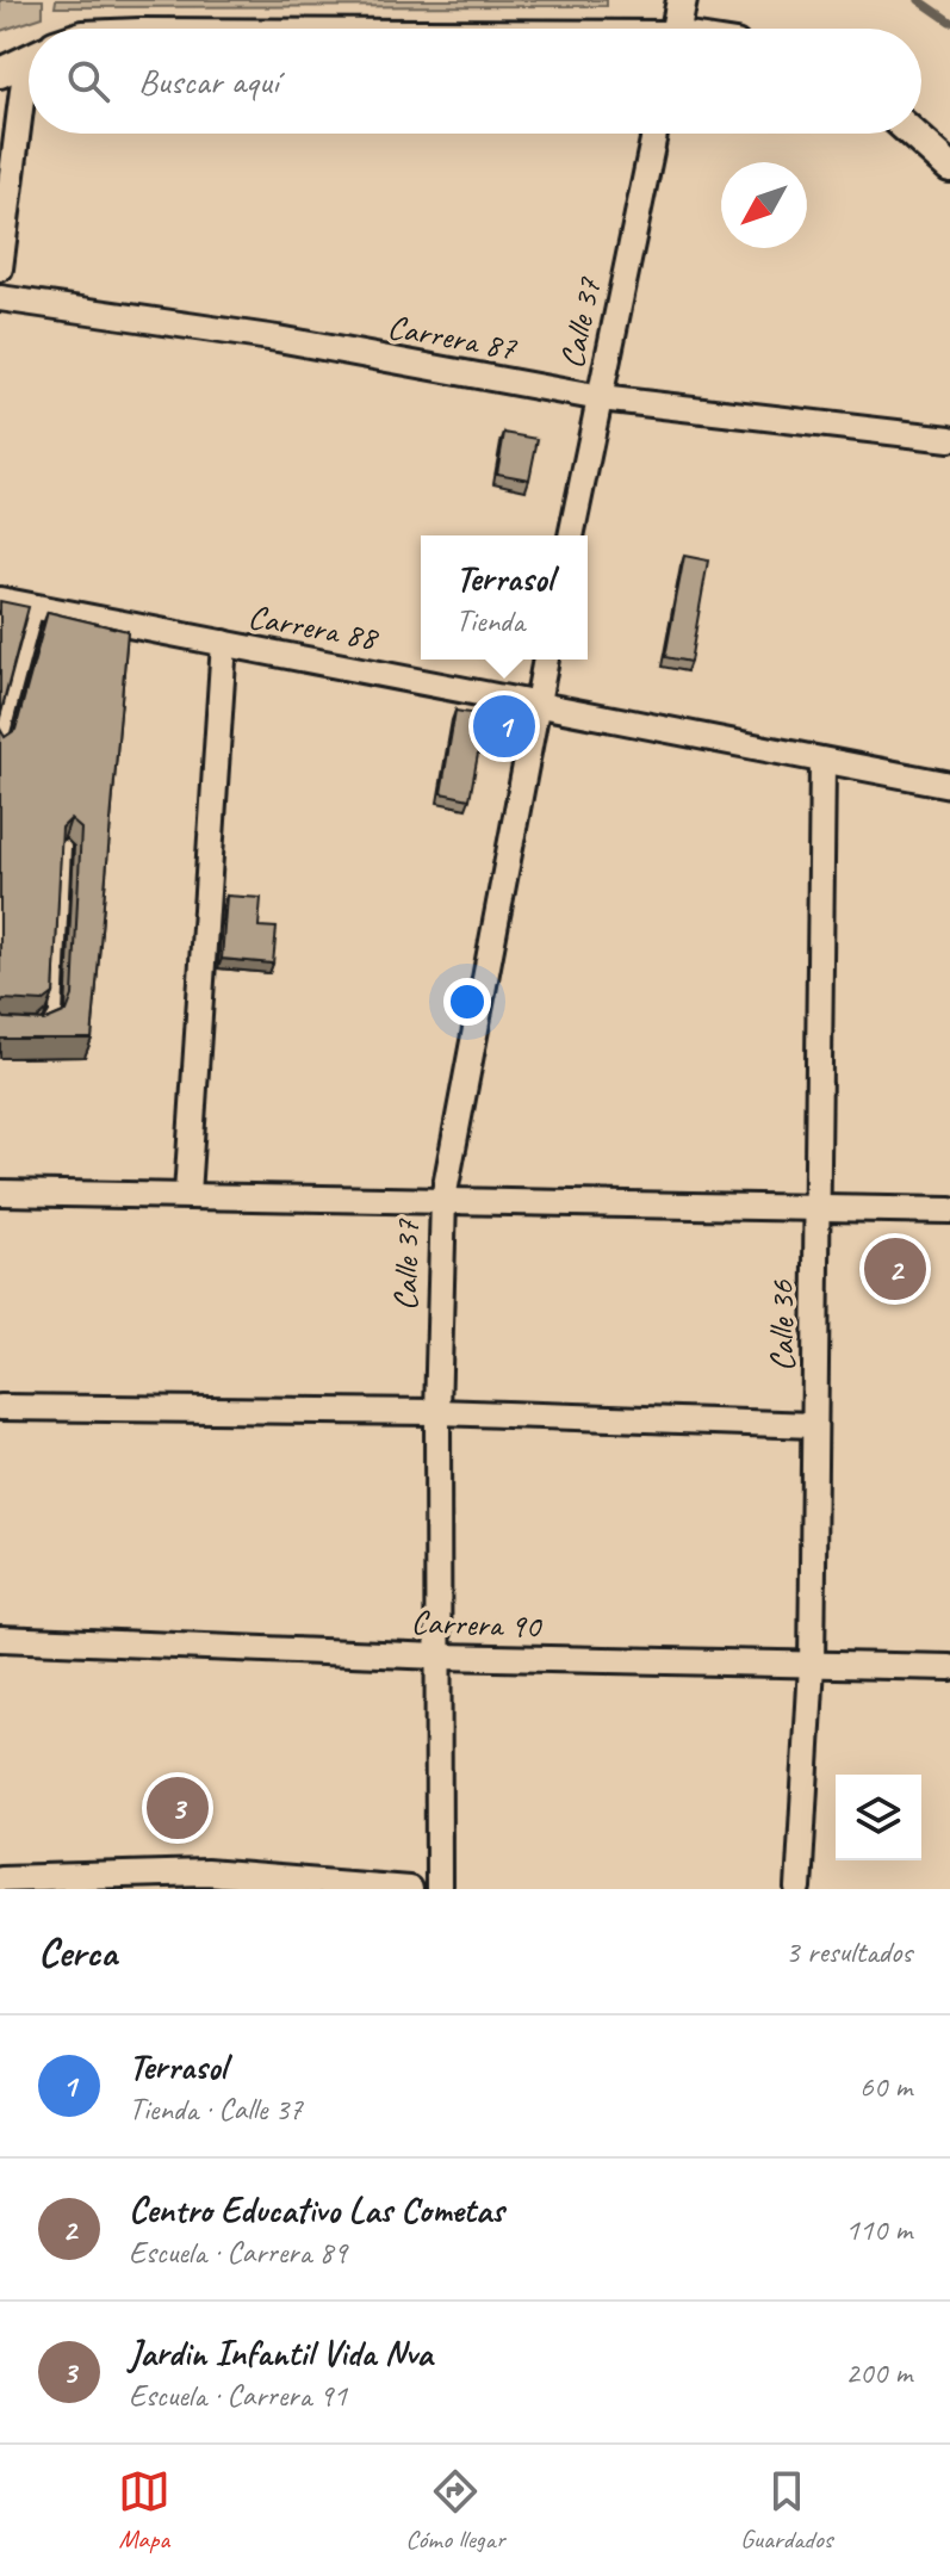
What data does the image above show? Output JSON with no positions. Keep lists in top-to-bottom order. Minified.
{"streets":{"street":["Calle 37","Carrera 87","Carrera 88","Calle 36","Carrera 90"]},"crossings":[["Calle 37","Carrera 87"],["Calle 37","Carrera 88"],["Calle 37","Carrera 90"],["Carrera 88","Calle 36"],["Calle 36","Carrera 90"]],"north":"bottom left","page":{"search":"Buscar aquí","popup":["Terrasol","Tienda"],"pins":["1","2","3"],"heading":["Cerca","3 resultados"],"list":[{"mark":"1","name":"Terrasol","note":"Tienda · Calle 37","value":"60 m"},{"mark":"2","name":"Centro Educativo Las Cometas","note":"Escuela · Carrera 89","value":"110 m"},{"mark":"3","name":"Jardin Infantil Vida Nva","note":"Escuela · Carrera 91","value":"200 m"}],"nav":["Mapa","Cómo llegar","Guardados"]}}
